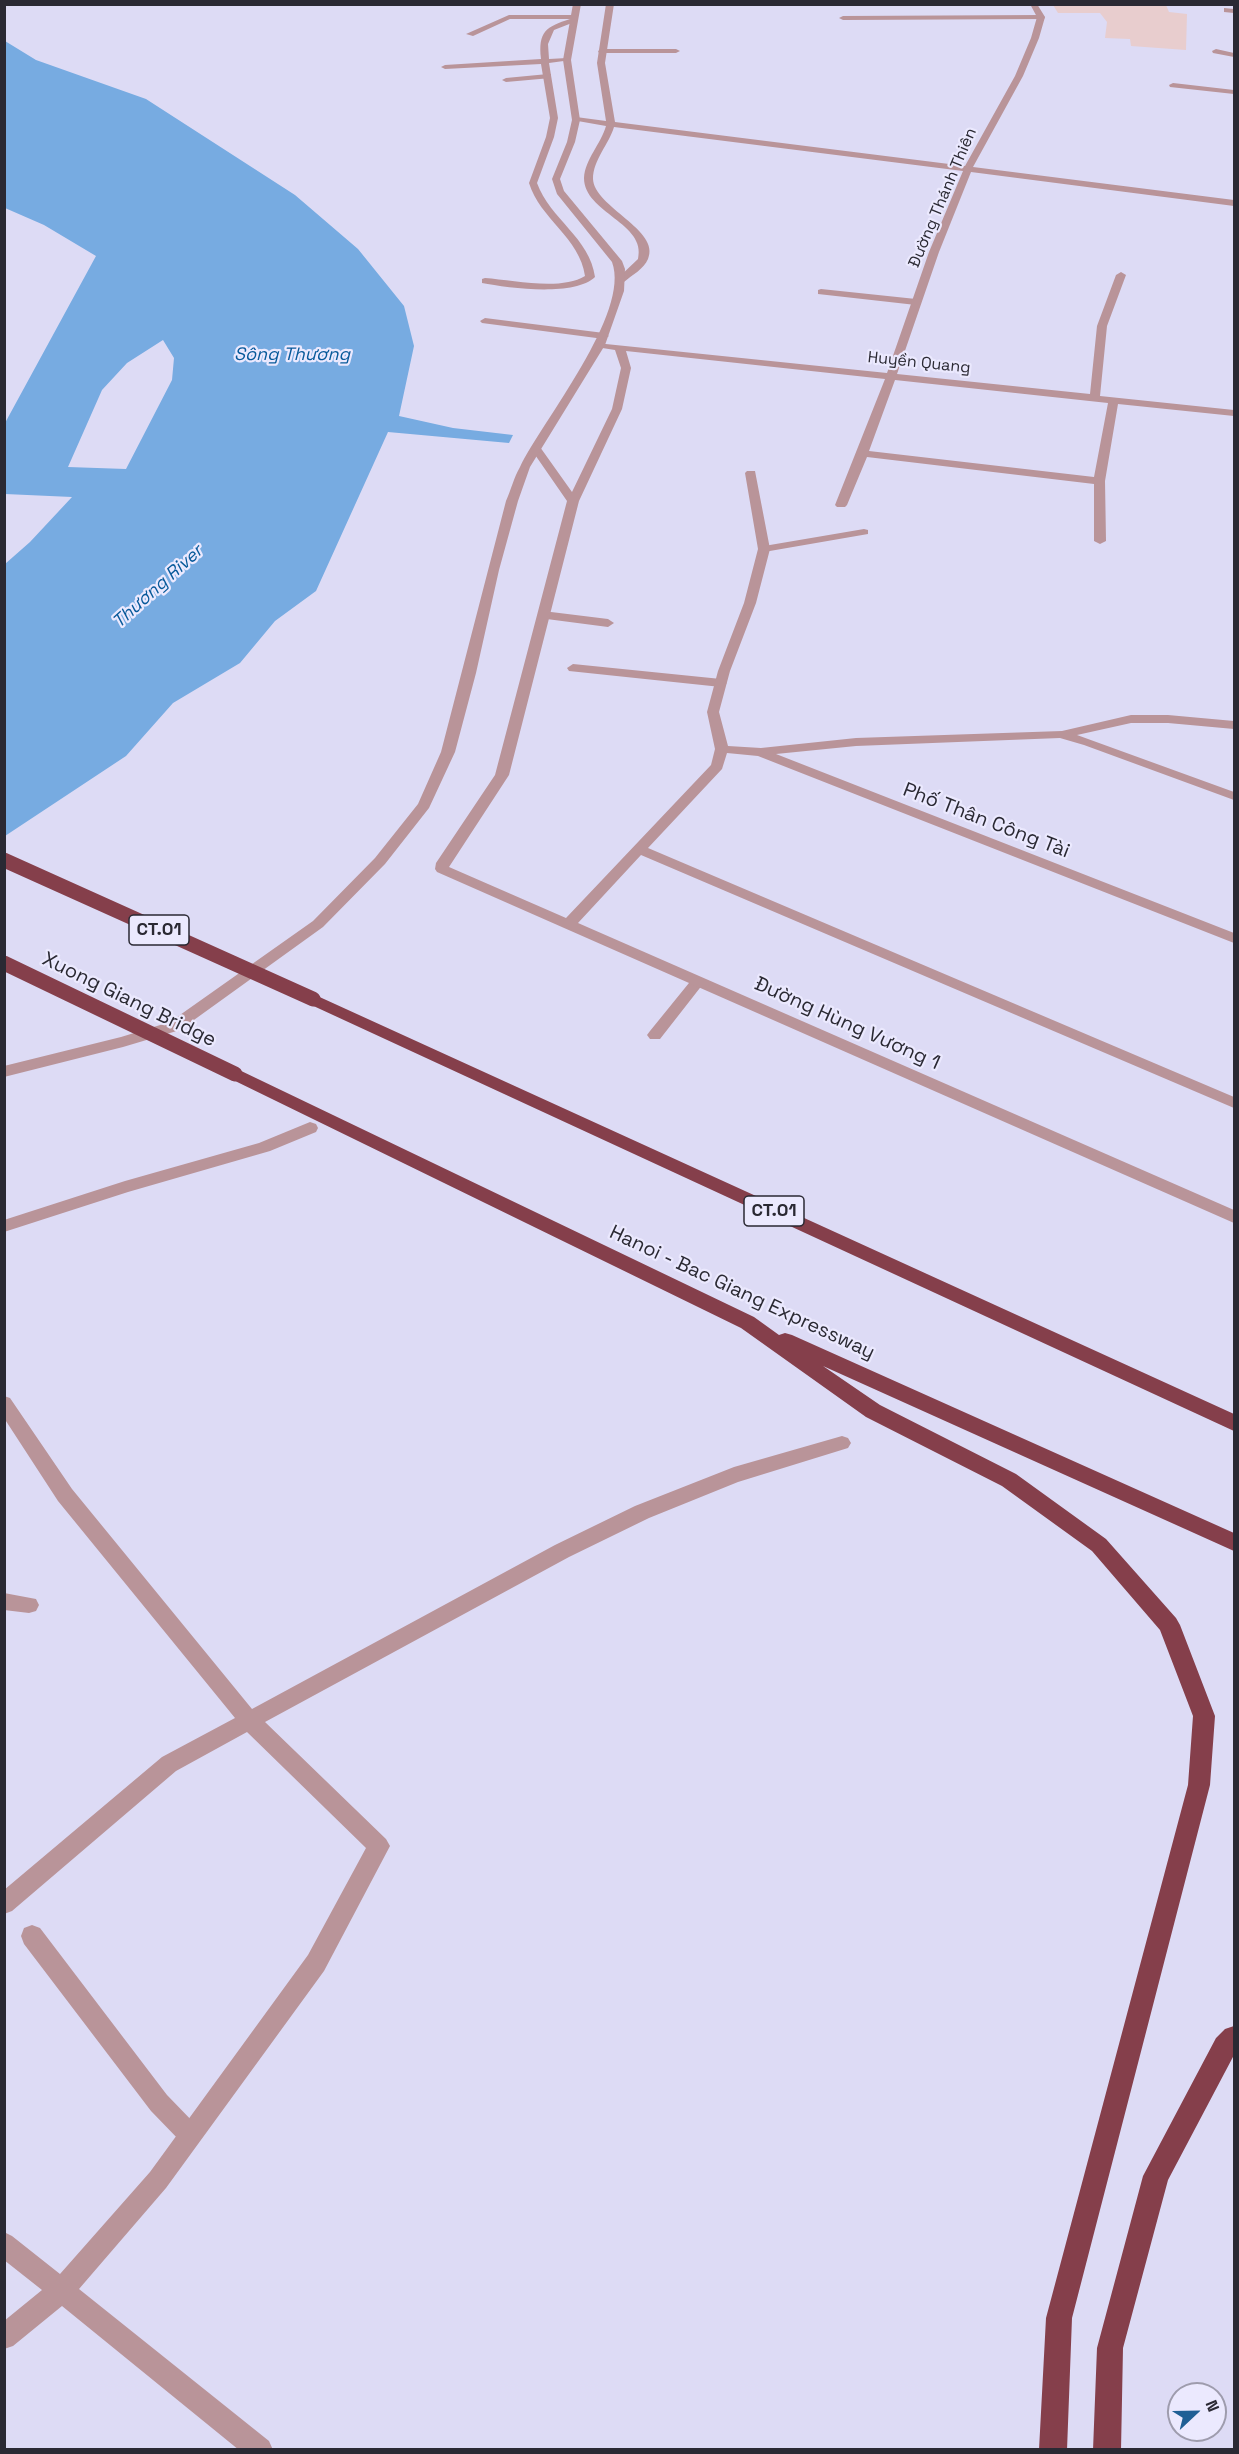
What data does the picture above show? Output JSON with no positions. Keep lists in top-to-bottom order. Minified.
{"streets":{"highway":["CT.01","Xuong Giang Bridge","Hanoi - Bac Giang Expressway"],"street":["Đường Thánh Thiên","Huyền Quang","Phố Thân Công Tài","Đường Hùng Vương 1"]},"crossings":[["Đường Thánh Thiên","Huyền Quang"],["Xuong Giang Bridge","Hanoi - Bac Giang Expressway"]],"water":["Sông Thương","Thương River"],"north":"right"}
